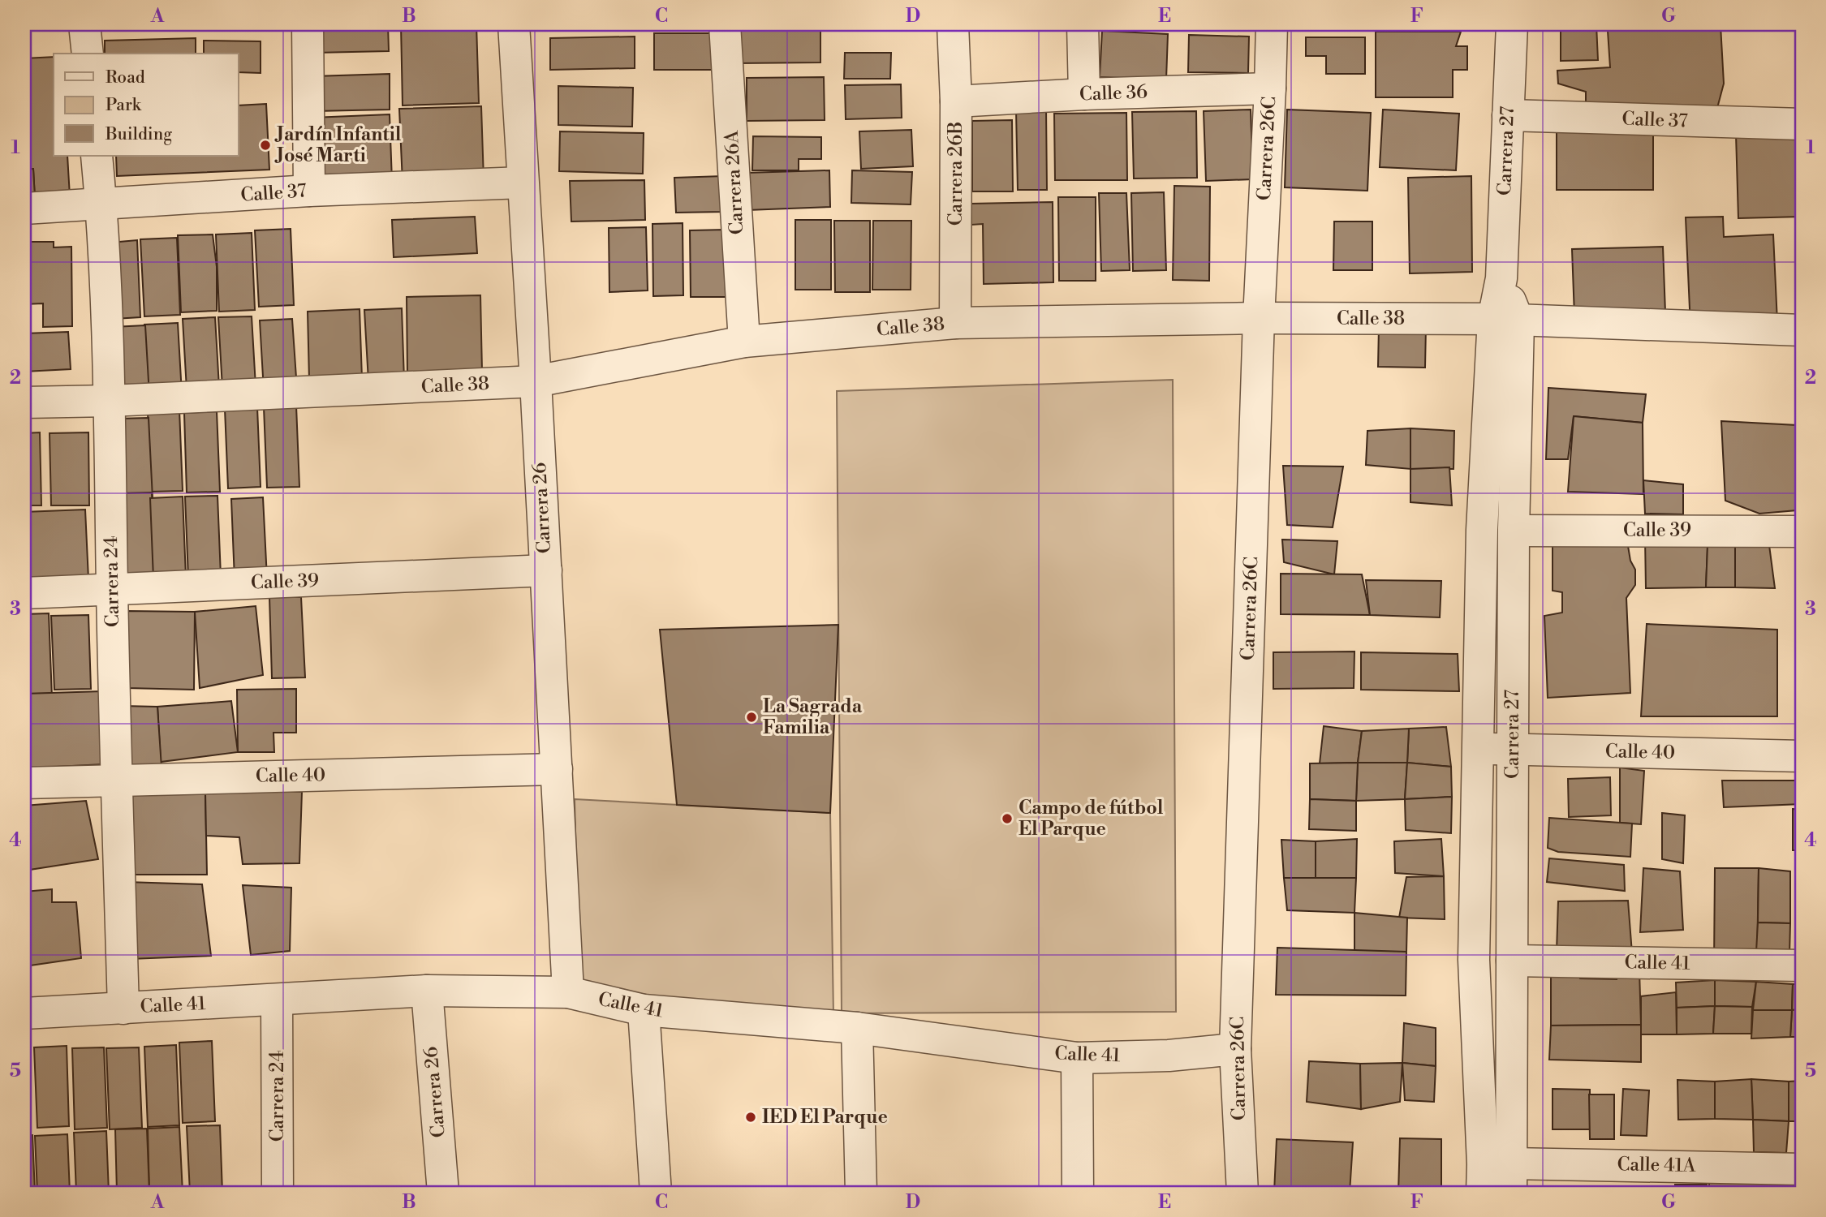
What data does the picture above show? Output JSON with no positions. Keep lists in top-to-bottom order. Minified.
{"streets":{"street":["Calle 36","Calle 37","Carrera 26C","Carrera 27","Carrera 26B","Carrera 26A","Calle 38","Carrera 26","Calle 39","Carrera 24","Calle 40","Calle 41","Calle 41A"]},"crossings":[["Calle 36","Carrera 26C"],["Calle 36","Carrera 26B"],["Calle 37","Carrera 27"],["Calle 37","Carrera 26"],["Calle 37","Carrera 24"],["Carrera 26C","Calle 38"],["Carrera 26C","Calle 41"],["Carrera 27","Calle 38"],["Carrera 27","Calle 39"],["Carrera 27","Calle 40"],["Carrera 27","Calle 41"],["Carrera 27","Calle 41A"],["Carrera 26B","Calle 38"],["Carrera 26A","Calle 38"],["Calle 38","Carrera 26"],["Calle 38","Carrera 24"],["Carrera 26","Calle 39"],["Carrera 26","Calle 40"],["Carrera 26","Calle 41"],["Calle 39","Carrera 24"],["Carrera 24","Calle 40"],["Carrera 24","Calle 41"]],"places":["Jardín Infantil José Marti","La Sagrada Familia","Campo de fútbol El Parque","IED El Parque"],"legend":["Road","Park","Building"],"grid":{"columns":["A","B","C","D","E","F","G"],"rows":["1","2","3","4","5"]}}
